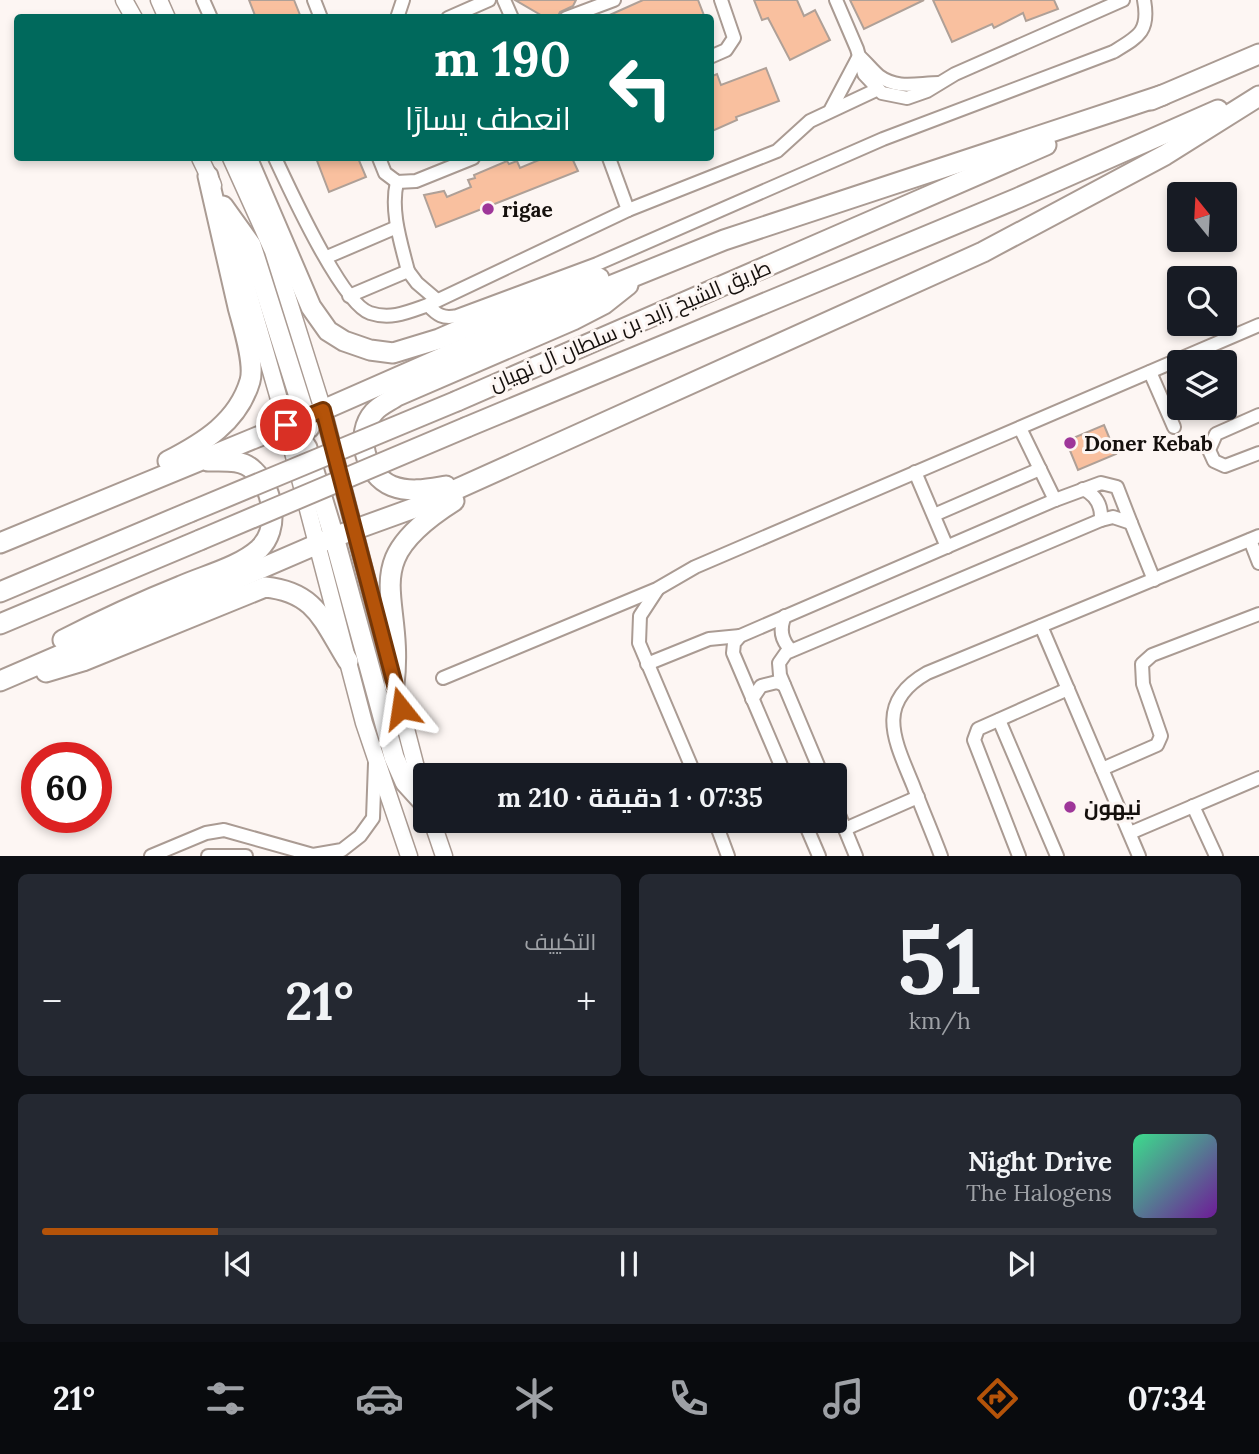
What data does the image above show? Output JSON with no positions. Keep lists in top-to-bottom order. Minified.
{"streets":{"highway":["طريق الشيخ زايد بن سلطان آل نهيان"]},"places":["rigae","Doner Kebab","نيهون"],"north":"top","page":{"turn":["190 m","انعطف يسارًا"],"limit":"60","trip":"07:35 · 1 دقيقة · 210 m","tile":[["51","km/h"],"التكييف"],"heat":["−","21°","+"],"song":["Night Drive","The Halogens"],"tabs":["07:34","21°"]}}
